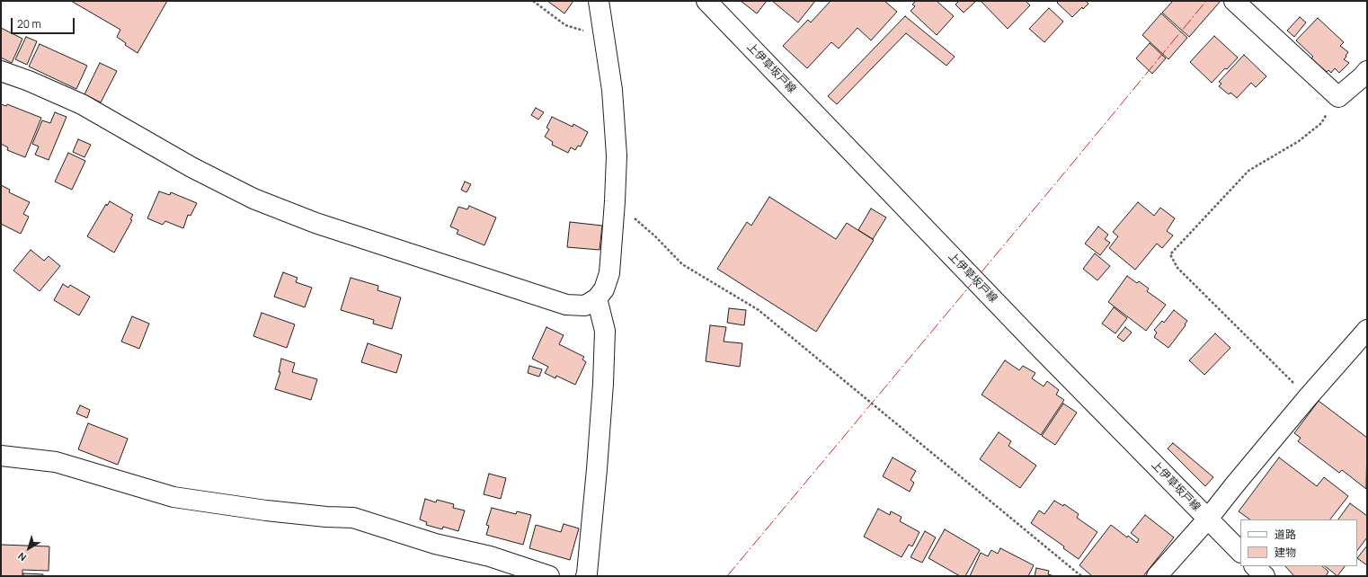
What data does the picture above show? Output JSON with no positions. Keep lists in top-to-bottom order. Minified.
{"streets":{"street":["上伊草坂戸線"]},"legend":["道路","建物"],"scale_bar":"20 m","north":"bottom left"}
